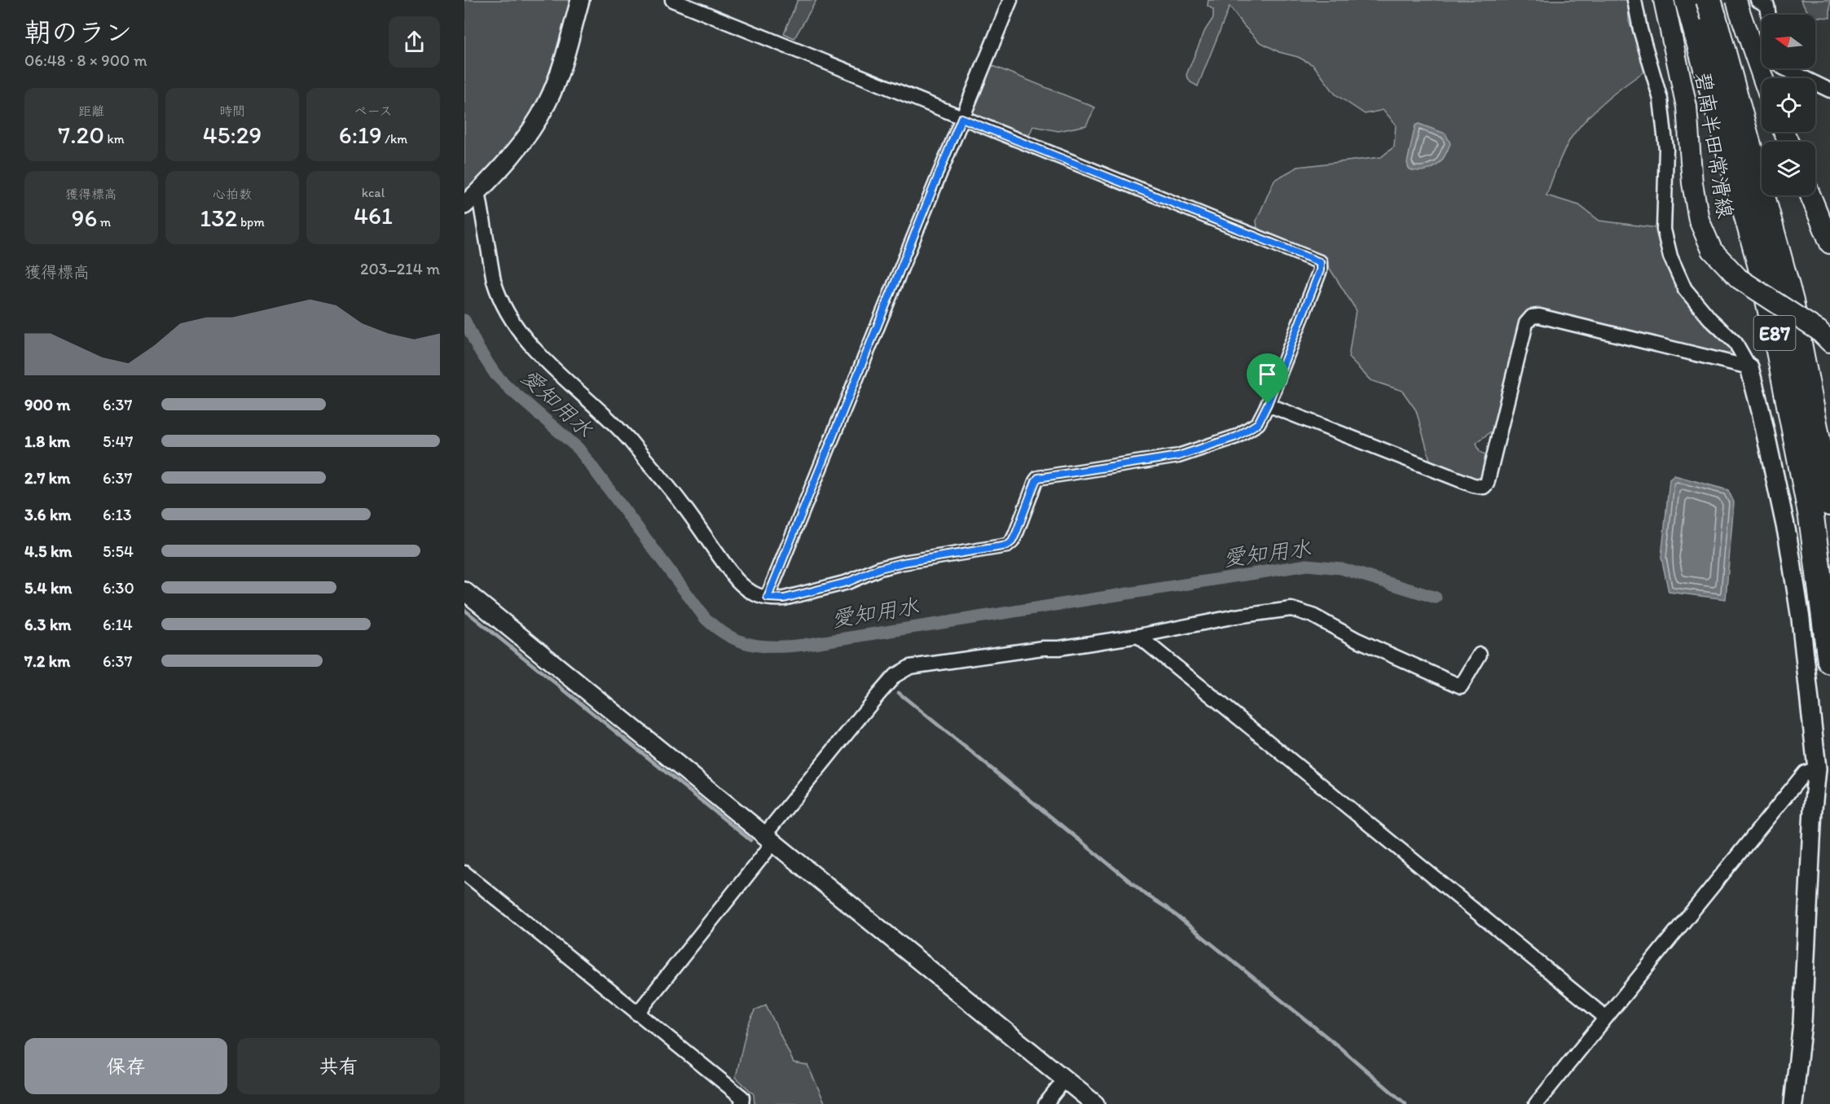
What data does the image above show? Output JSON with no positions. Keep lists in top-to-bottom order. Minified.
{"streets":{"highway":["E87"],"main road":["碧南半田常滑線"]},"crossings":[["碧南半田常滑線","E87"]],"water":["愛知用水"],"north":"left","page":{"heading":["朝のラン","06:48 · 8 × 900 m"],"stats":[["距離","7.20 km"],["時間","45:29"],["ペース","6:19 /km"],["獲得標高","96 m"],["心拍数","132 bpm"],["kcal","461"]],"chart":["獲得標高","203–214 m"],"list":[{"name":"900 m","note":"6:37"},{"name":"1.8 km","note":"5:47"},{"name":"2.7 km","note":"6:37"},{"name":"3.6 km","note":"6:13"},{"name":"4.5 km","note":"5:54"},{"name":"5.4 km","note":"6:30"},{"name":"6.3 km","note":"6:14"},{"name":"7.2 km","note":"6:37"}],"buttons":["保存","共有"]}}
